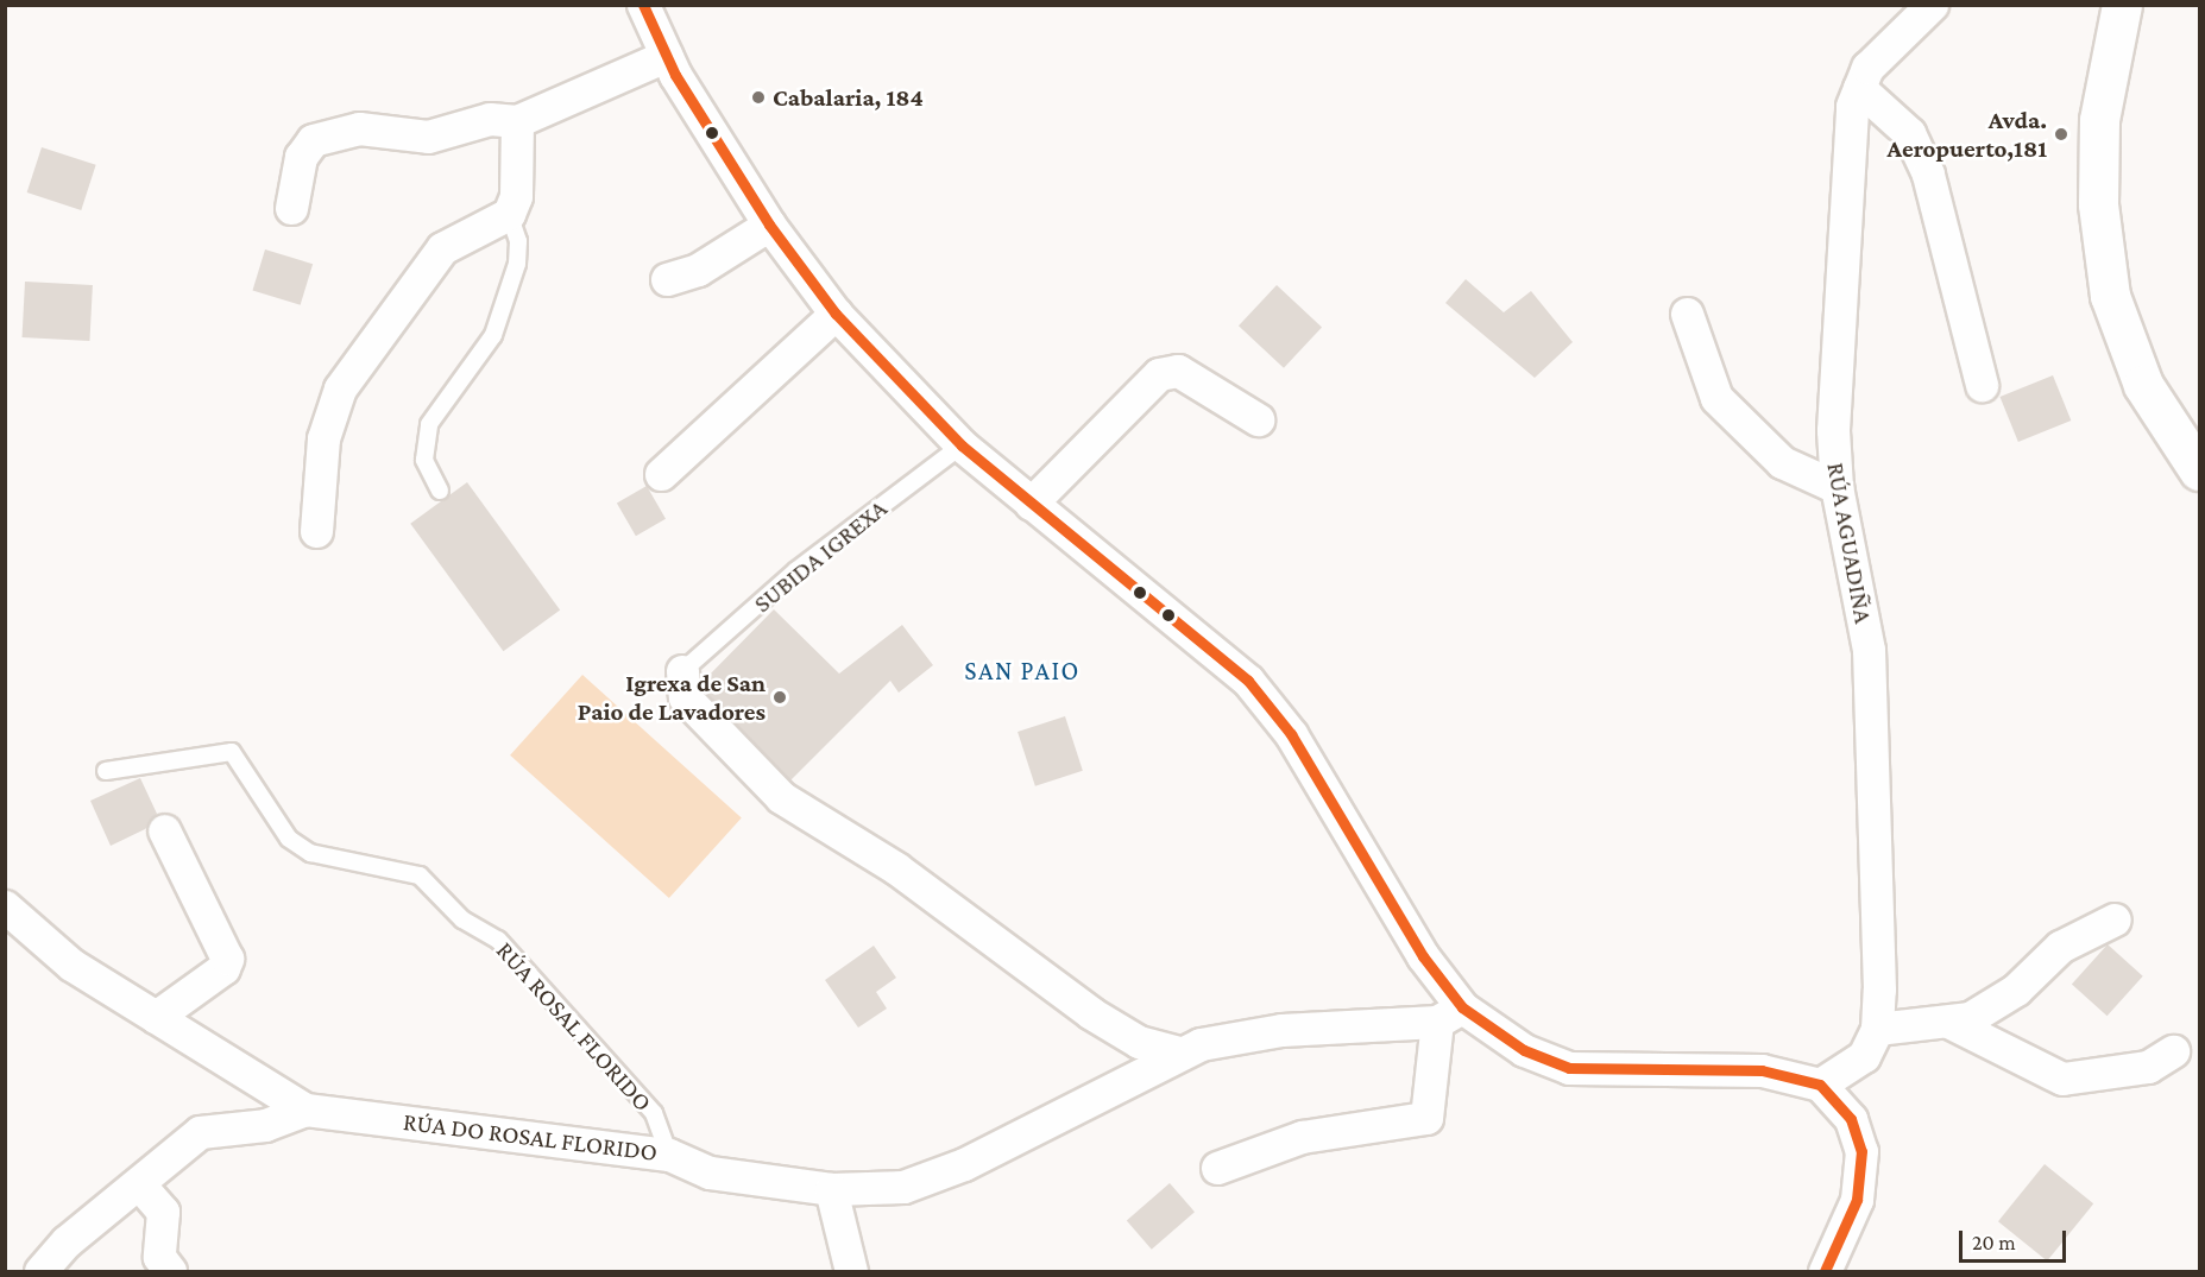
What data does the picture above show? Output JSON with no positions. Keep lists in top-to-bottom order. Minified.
{"streets":{"street":["RÚA AGUADIÑA","RÚA DO ROSAL FLORIDO"],"lane":["SUBIDA IGREXA","RÚA ROSAL FLORIDO"]},"crossings":[["RÚA ROSAL FLORIDO","RÚA DO ROSAL FLORIDO"]],"districts":["SAN PAIO"],"places":["Cabalaria, 184","Avda. Aeropuerto,181","Igrexa de San Paio de Lavadores"],"scale_bar":"20 m"}
